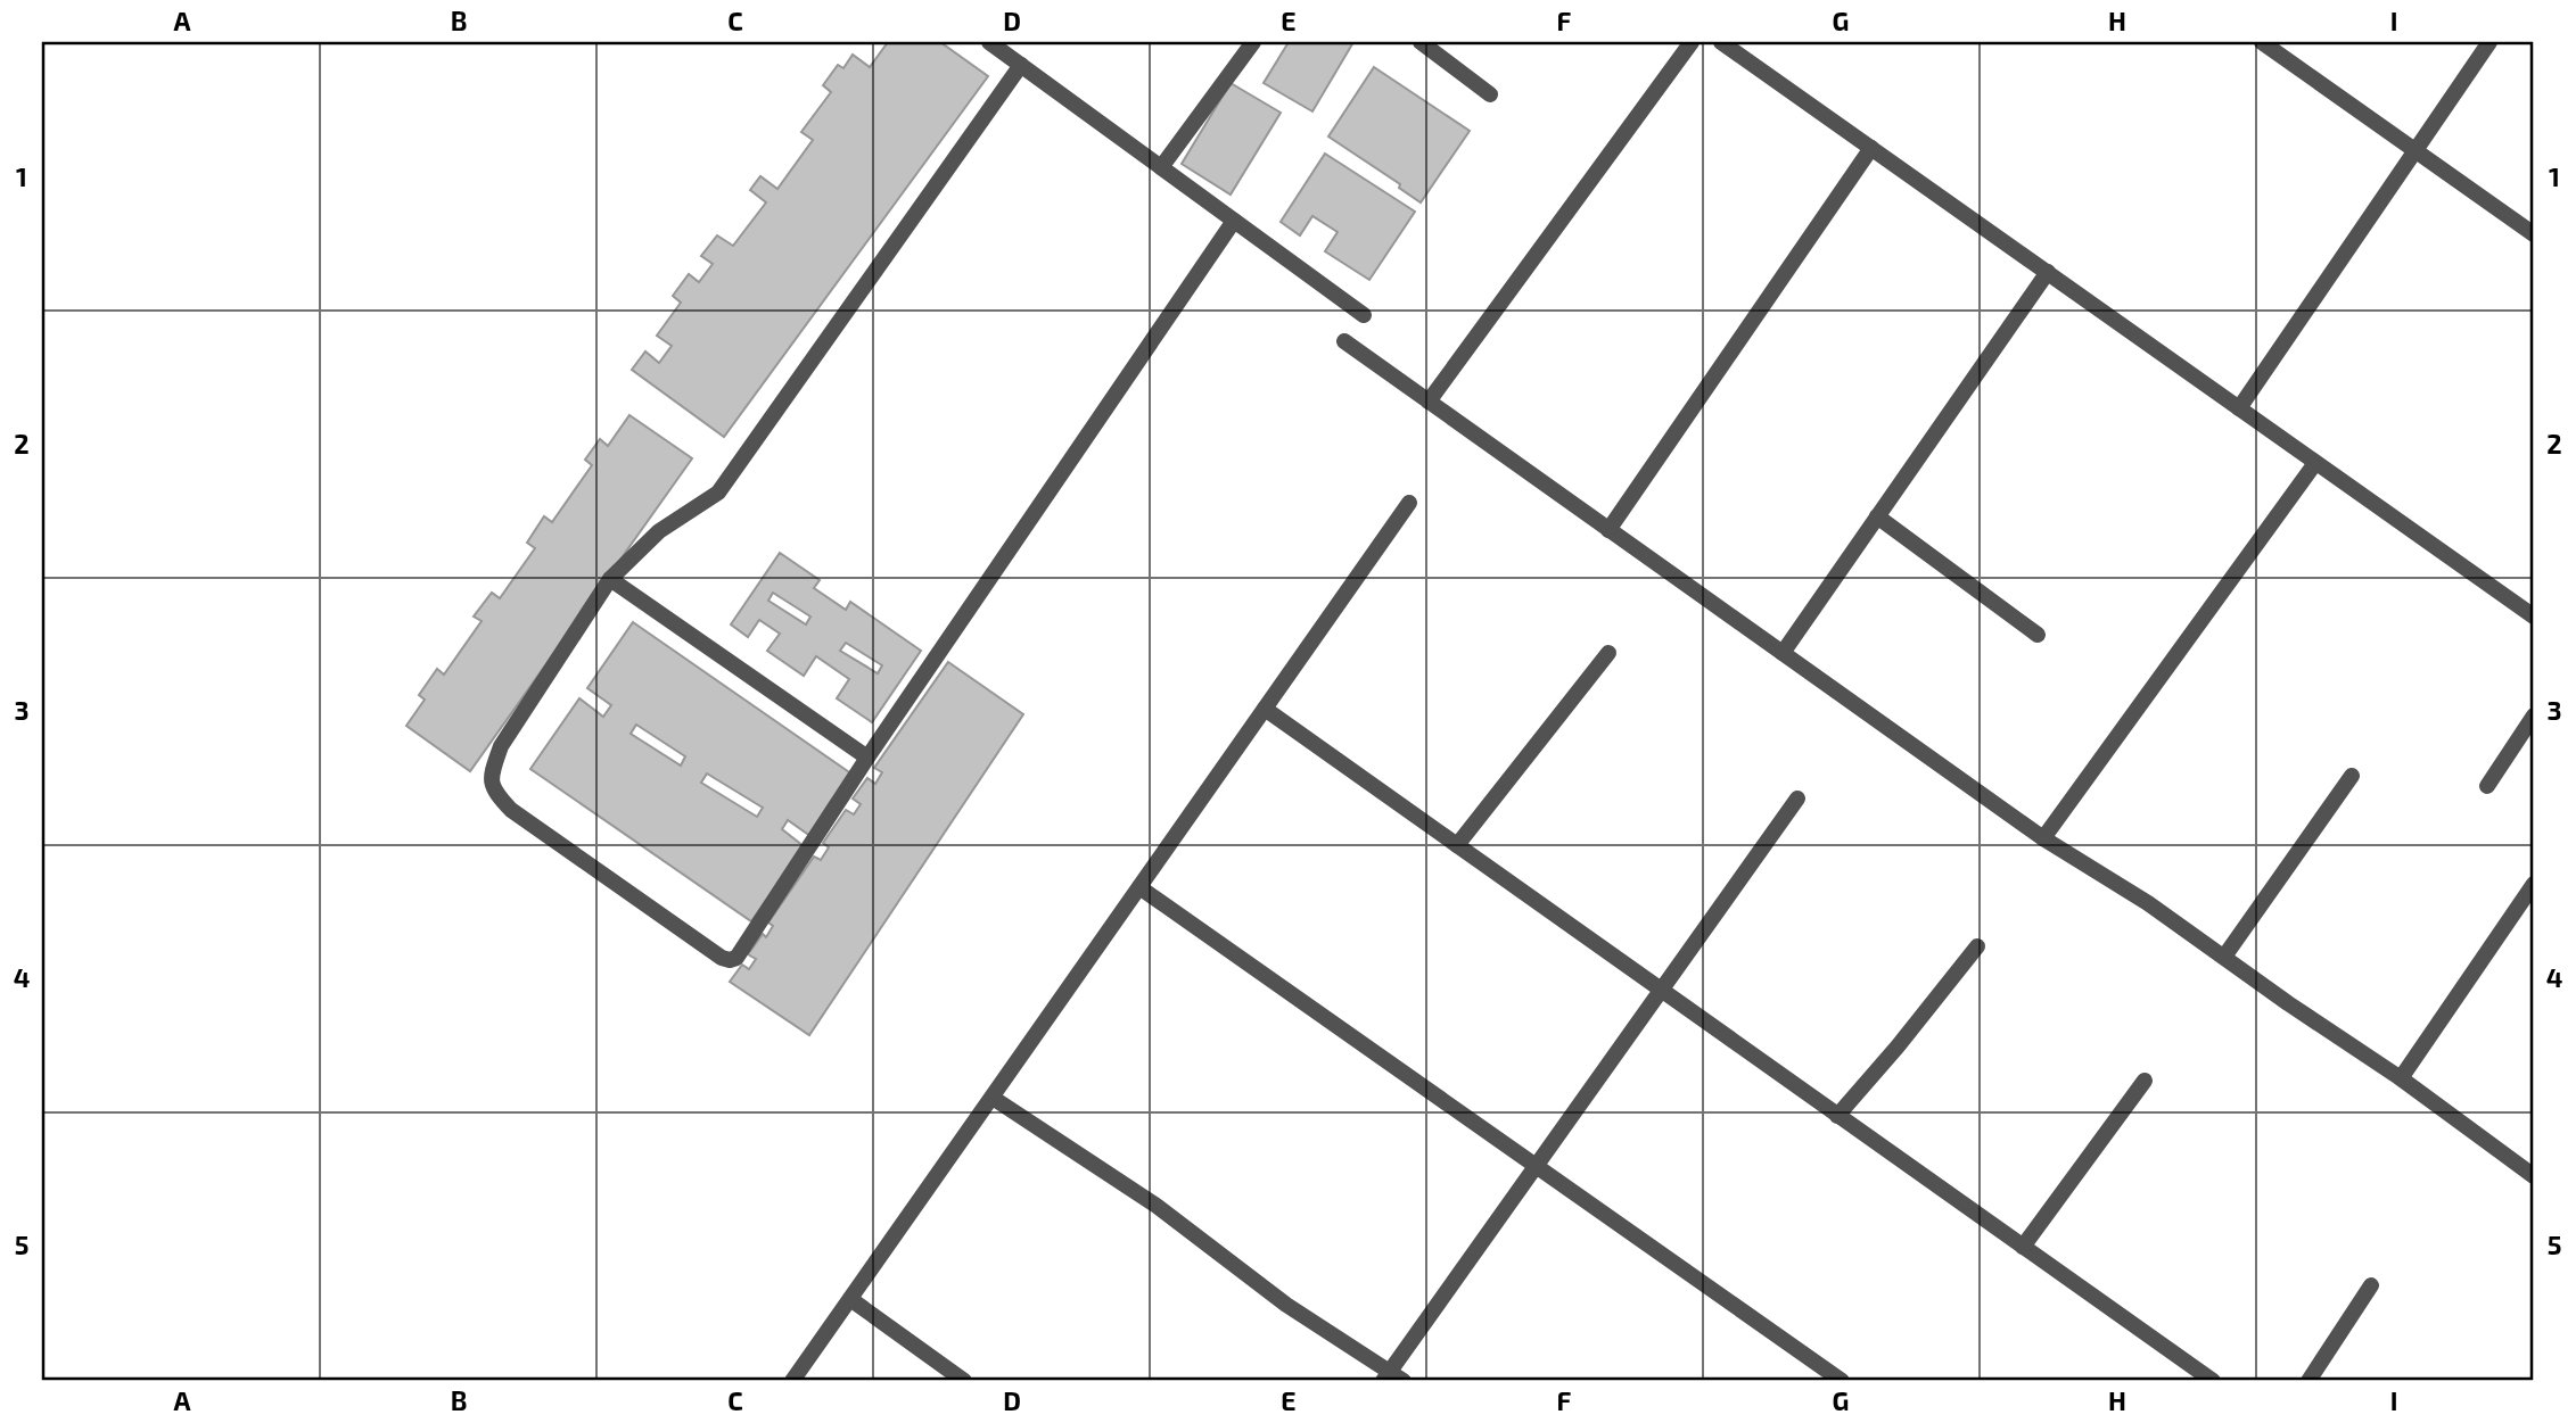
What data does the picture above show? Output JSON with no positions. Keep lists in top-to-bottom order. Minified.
{"grid":{"columns":["A","B","C","D","E","F","G","H","I"],"rows":["1","2","3","4","5"]}}
